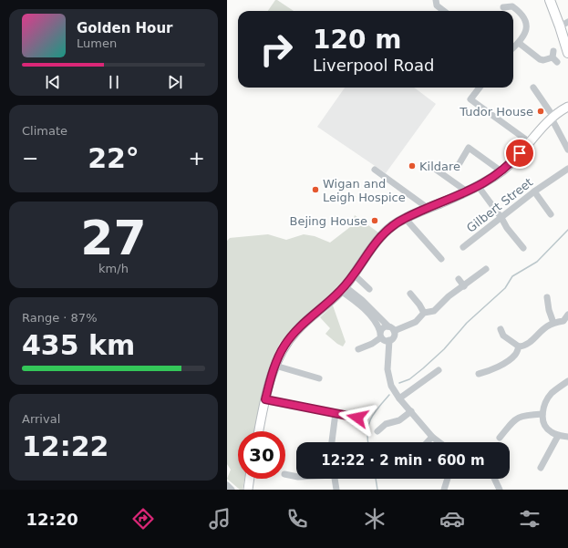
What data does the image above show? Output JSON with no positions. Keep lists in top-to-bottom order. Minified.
{"streets":{"street":["Gilbert Street"]},"places":["Tudor House","Kildare","Wigan and Leigh Hospice","Bejing House"],"page":{"turn":["120 m","Liverpool Road"],"song":["Golden Hour","Lumen"],"tile":["Climate",["27","km/h"],["Range · 87%","435 km"],["Arrival","12:22"]],"heat":["−","22°","+"],"limit":"30","trip":"12:22 · 2 min · 600 m","tabs":"12:20"}}
